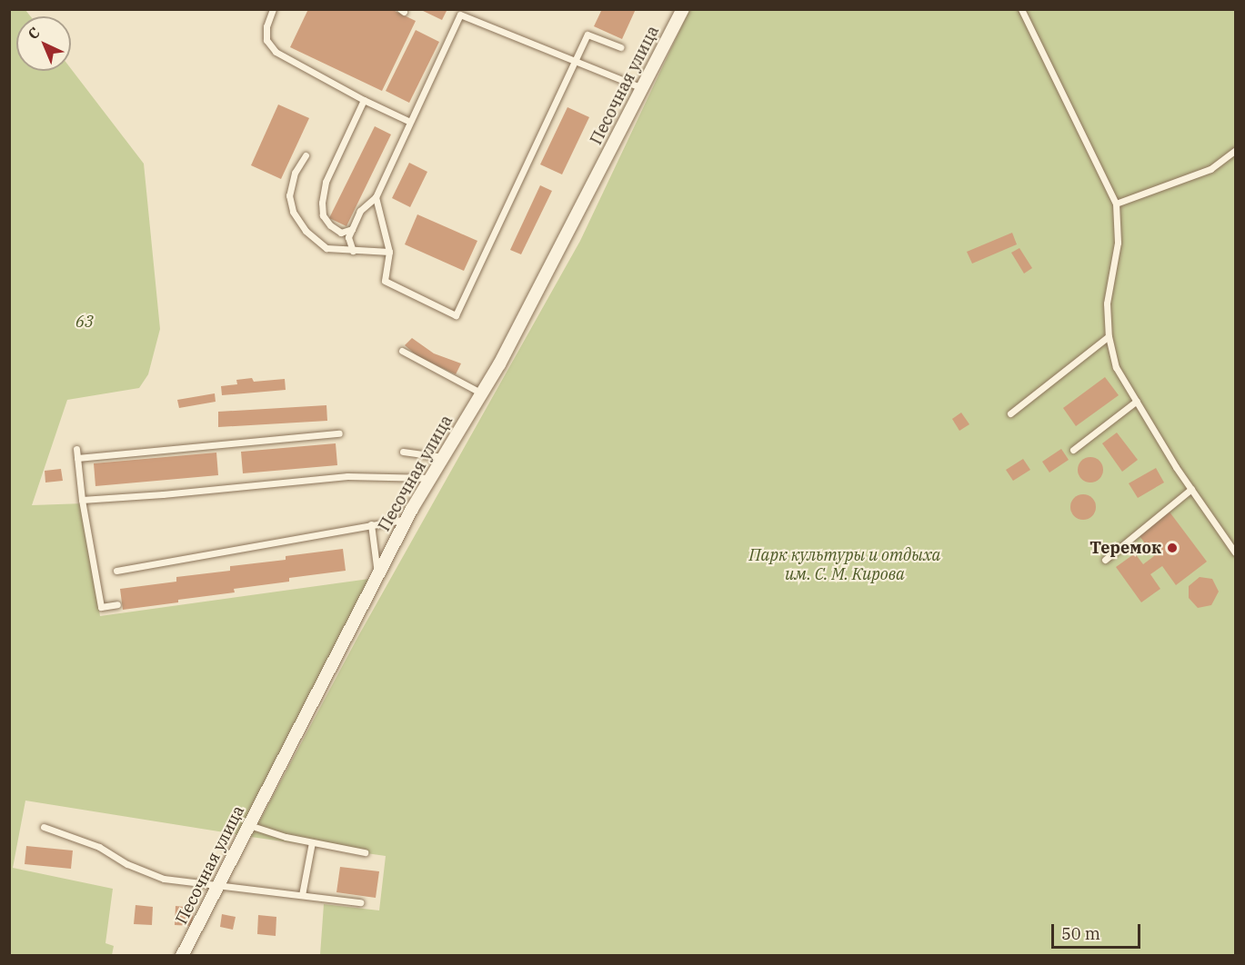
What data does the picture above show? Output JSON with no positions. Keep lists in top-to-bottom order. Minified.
{"streets":{"street":["Песочная улица"]},"parks":["63","Парк культуры и отдыха им. С. М. Кирова"],"places":["Теремок"],"scale_bar":"50 m","north":"top left"}
